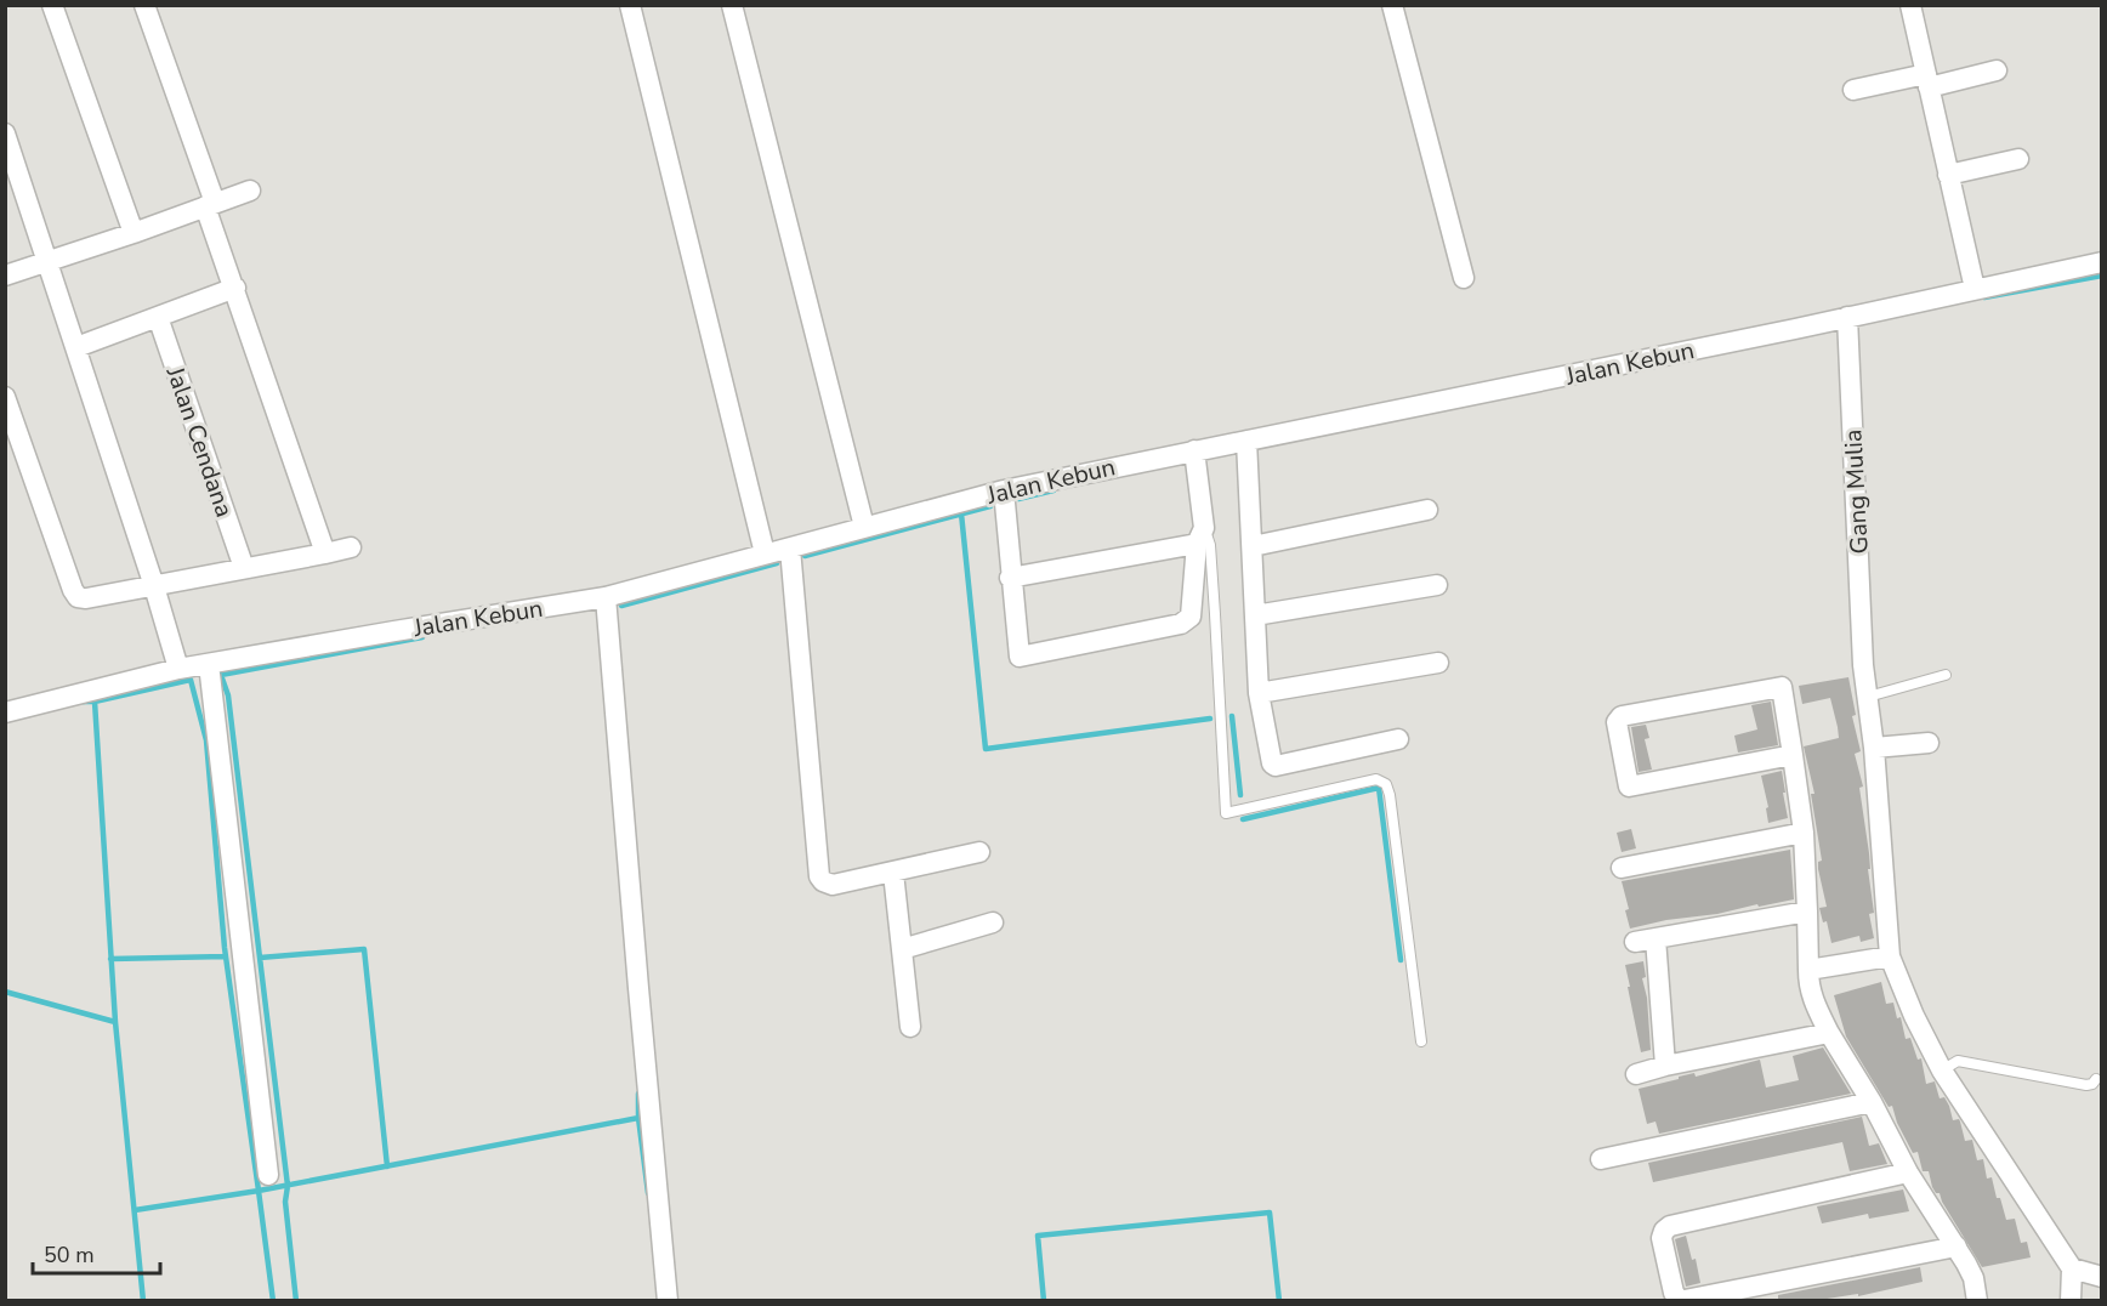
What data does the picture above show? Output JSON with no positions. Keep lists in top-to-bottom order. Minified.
{"streets":{"street":["Jalan Kebun","Jalan Cendana","Gang Mulia"]},"crossings":[["Jalan Kebun","Gang Mulia"]],"scale_bar":"50 m"}
